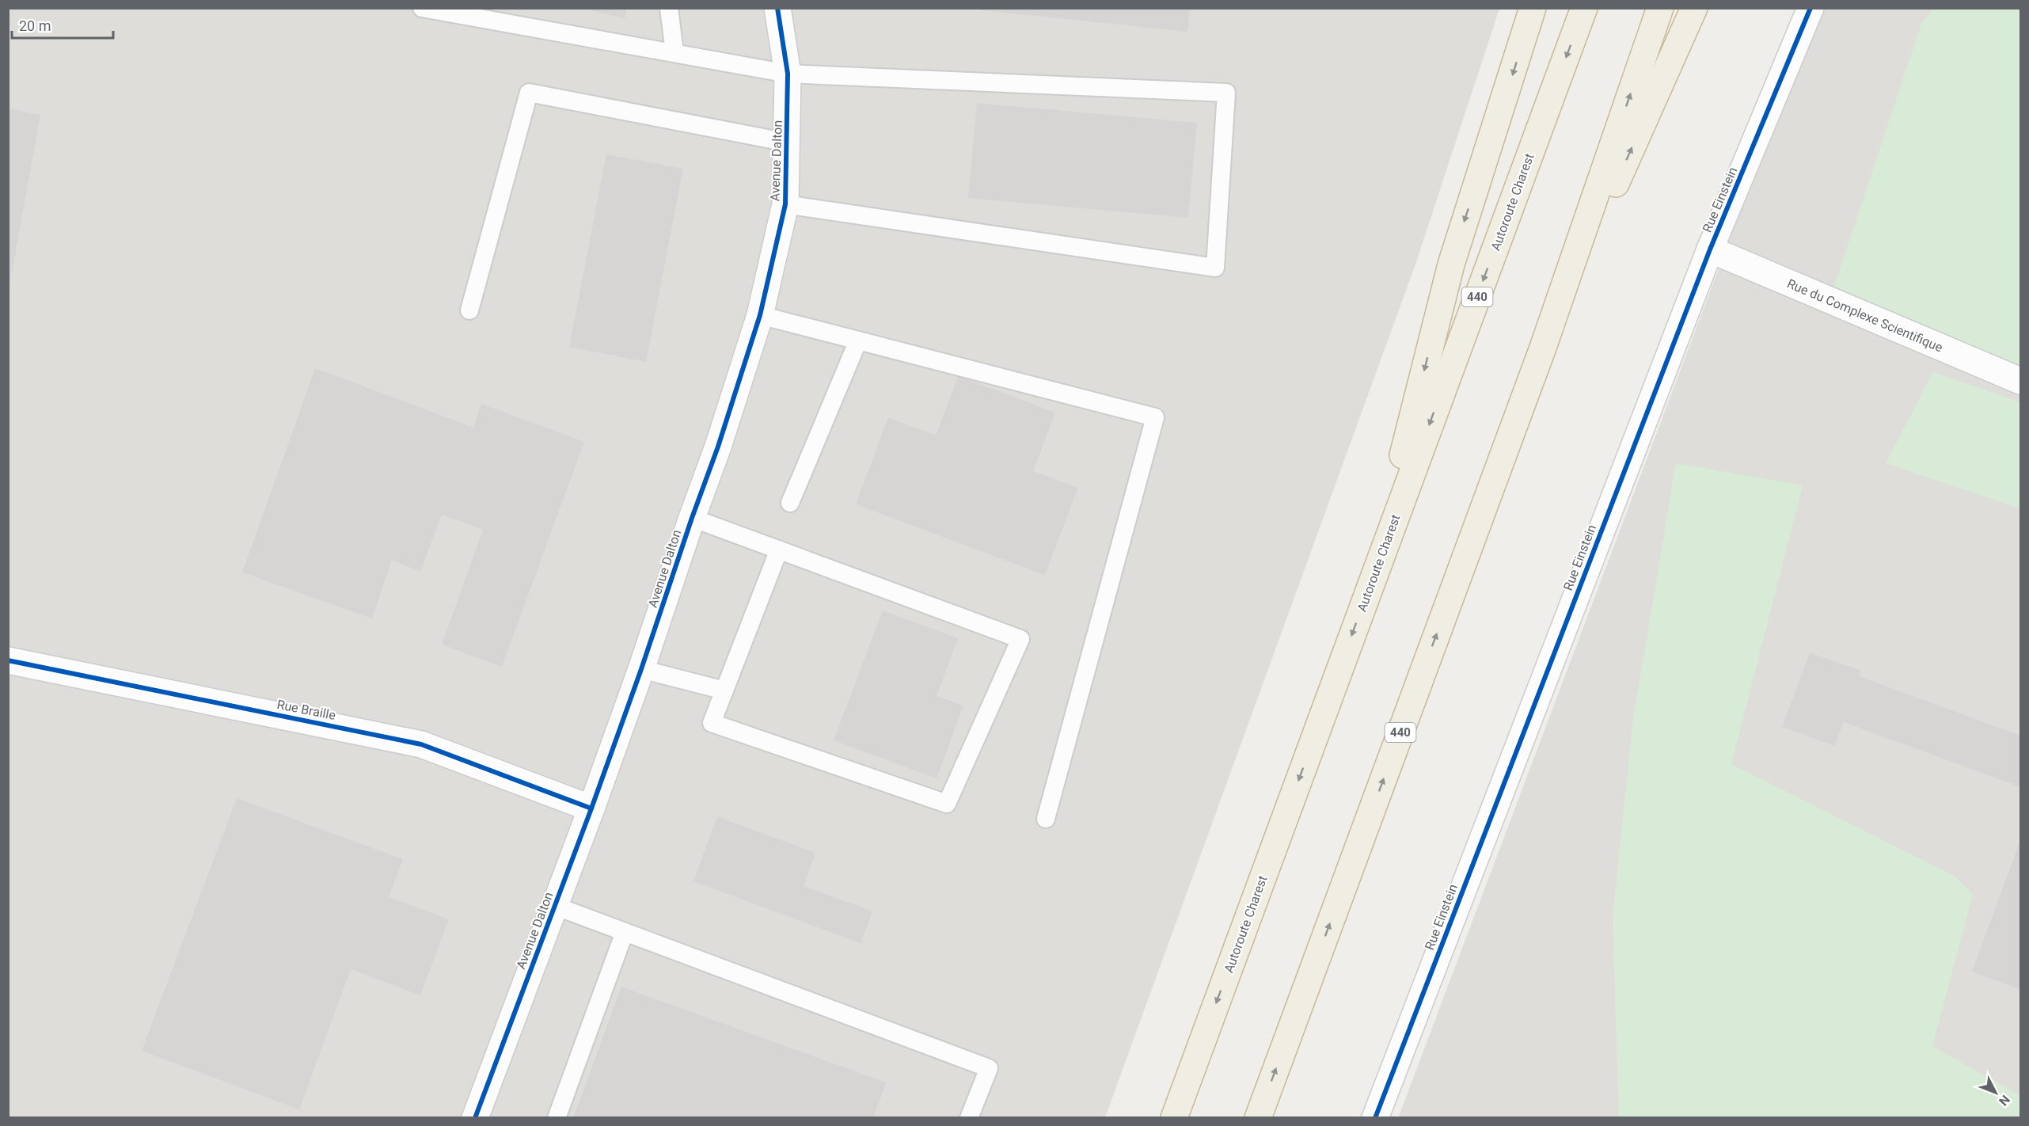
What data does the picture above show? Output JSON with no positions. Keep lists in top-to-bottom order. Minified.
{"streets":{"highway":["Autoroute Charest","440"],"street":["Avenue Dalton","Rue Einstein","Rue du Complexe Scientifique","Rue Braille"]},"crossings":[["Avenue Dalton","Rue Braille"],["Rue Einstein","Rue du Complexe Scientifique"]],"scale_bar":"20 m","north":"bottom right"}
